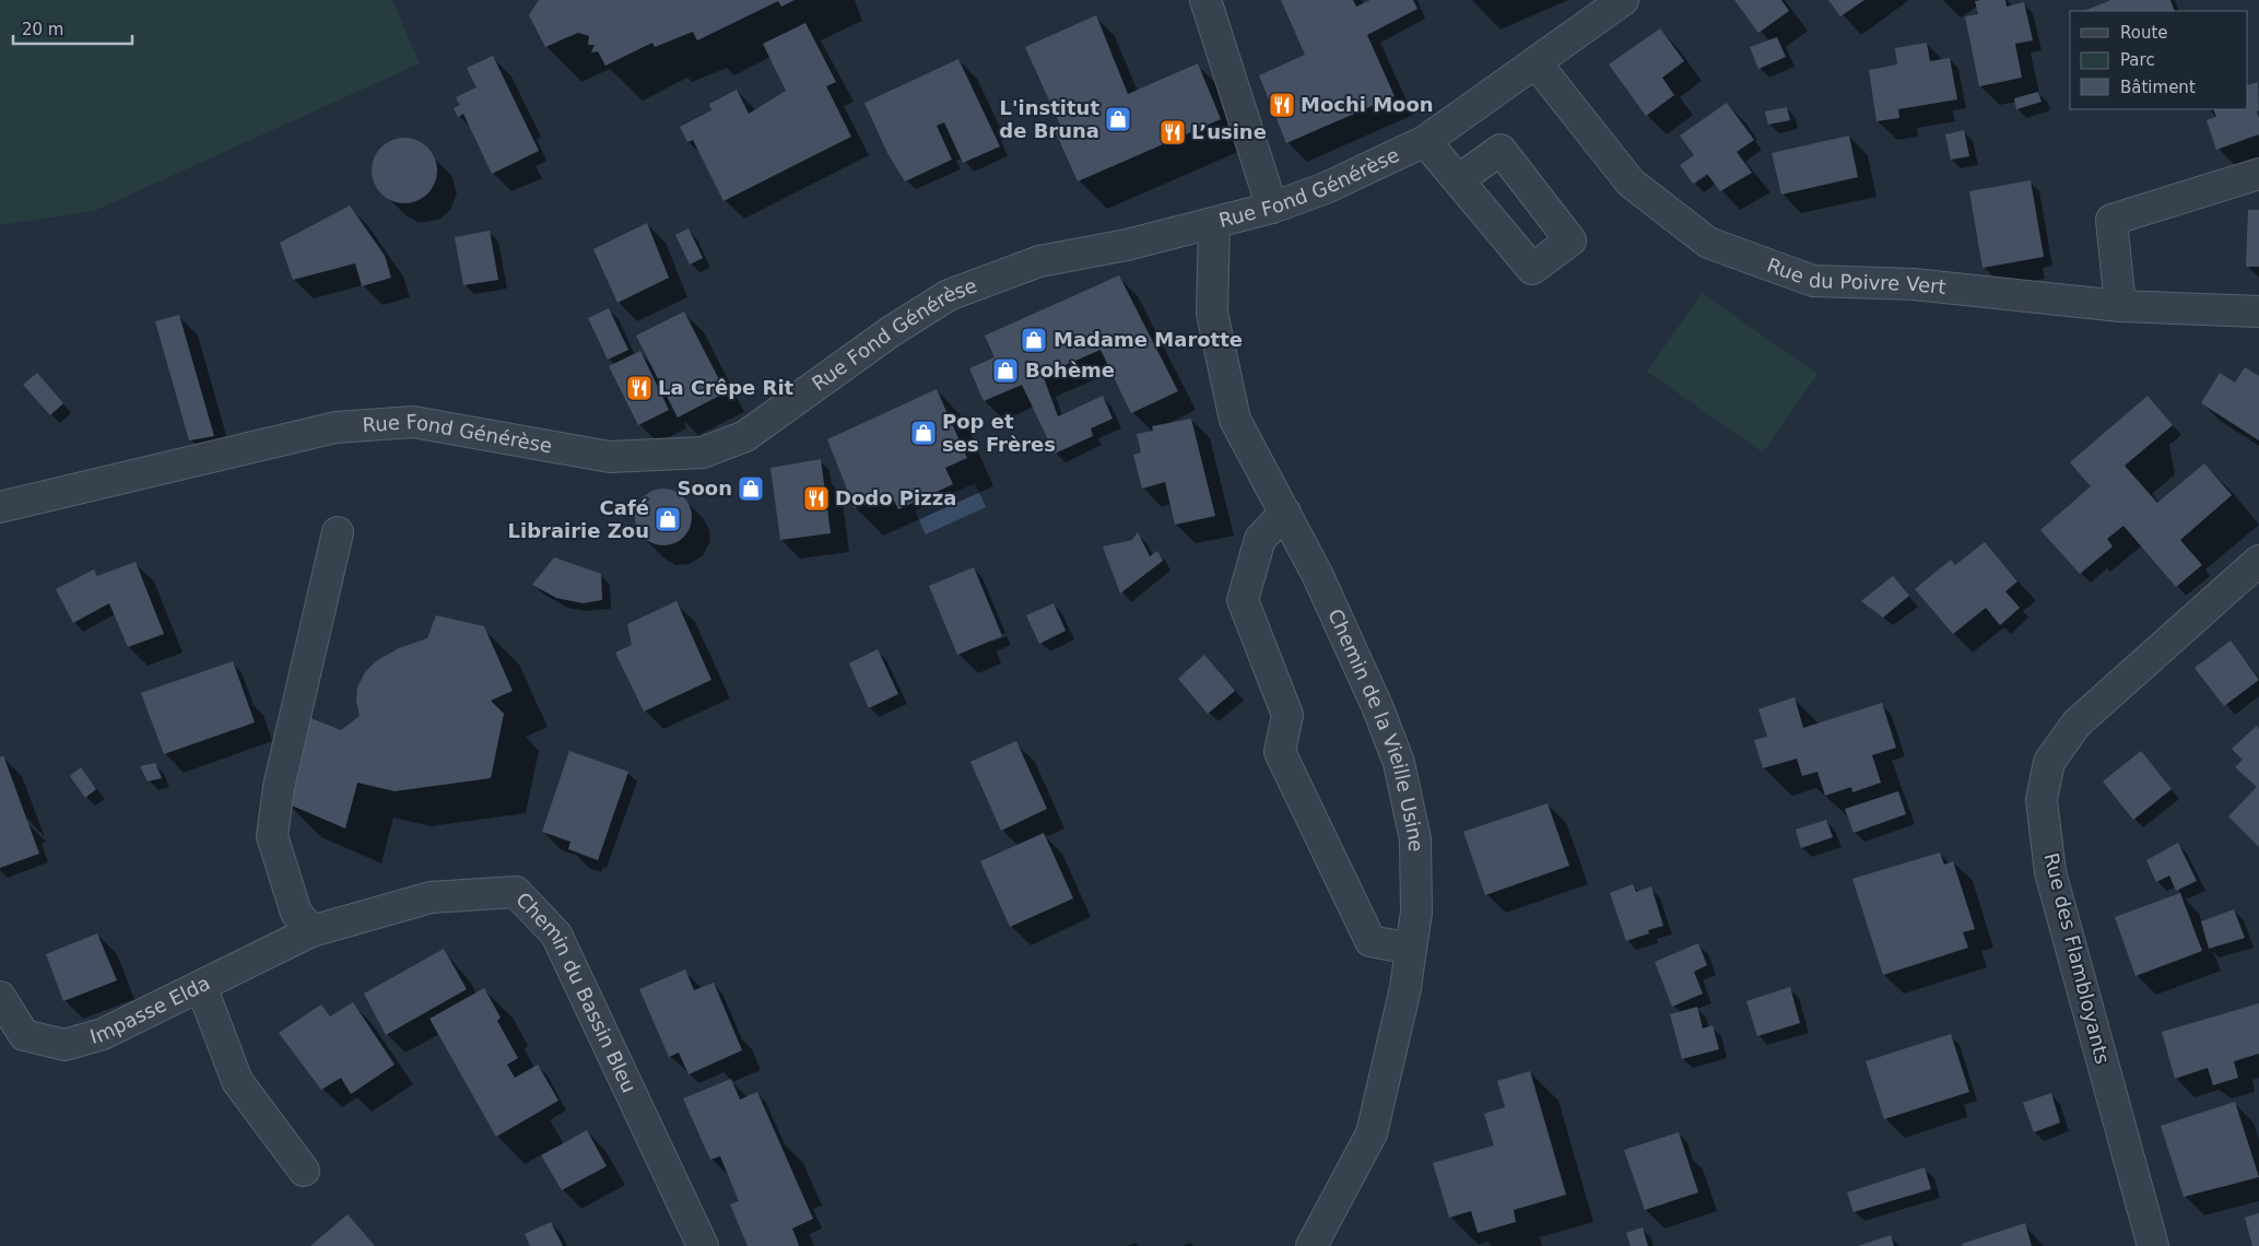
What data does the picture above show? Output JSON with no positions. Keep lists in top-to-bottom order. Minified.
{"streets":{"street":["Rue Fond Générèse","Rue du Poivre Vert","Chemin de la Vieille Usine","Rue des Flambloyants","Chemin du Bassin Bleu","Impasse Elda"]},"crossings":[["Rue Fond Générèse","Rue du Poivre Vert"],["Rue Fond Générèse","Chemin de la Vieille Usine"],["Chemin du Bassin Bleu","Impasse Elda"]],"places":{"restaurant":["Mochi Moon","L’usine","La Crêpe Rit","Dodo Pizza"],"shop":["L'institut de Bruna","Madame Marotte","Bohème","Pop et ses Frères","Soon","Café Librairie Zou"]},"legend":["Route","Parc","Bâtiment"],"scale_bar":"20 m"}
